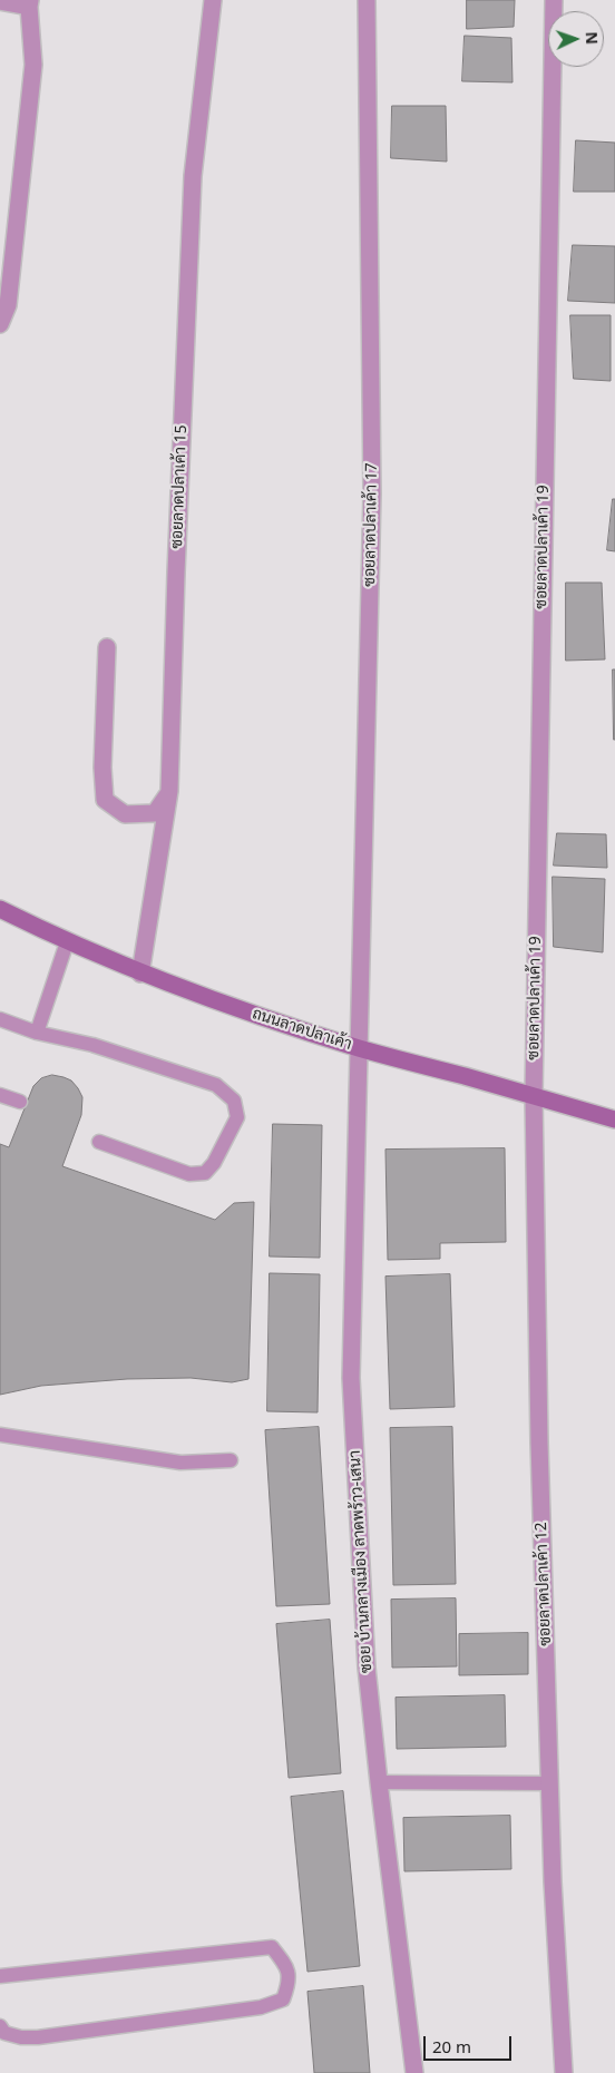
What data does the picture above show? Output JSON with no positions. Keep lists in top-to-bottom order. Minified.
{"streets":{"main road":["ถนนลาดปลาเค้า"],"street":["ซอยลาดปลาเค้า 15","ซอยลาดปลาเค้า 17","ซอยลาดปลาเค้า 19","ซอย บ้านกลางเมือง ลาดพร้าว-เสนา","ซอยลาดปลาเค้า 12"]},"crossings":[["ซอยลาดปลาเค้า 15","ถนนลาดปลาเค้า"],["ซอยลาดปลาเค้า 17","ถนนลาดปลาเค้า"],["ซอยลาดปลาเค้า 17","ซอย บ้านกลางเมือง ลาดพร้าว-เสนา"],["ซอยลาดปลาเค้า 19","ถนนลาดปลาเค้า"],["ซอยลาดปลาเค้า 19","ซอยลาดปลาเค้า 12"],["ถนนลาดปลาเค้า","ซอย บ้านกลางเมือง ลาดพร้าว-เสนา"],["ถนนลาดปลาเค้า","ซอยลาดปลาเค้า 12"]],"scale_bar":"20 m","north":"right"}
